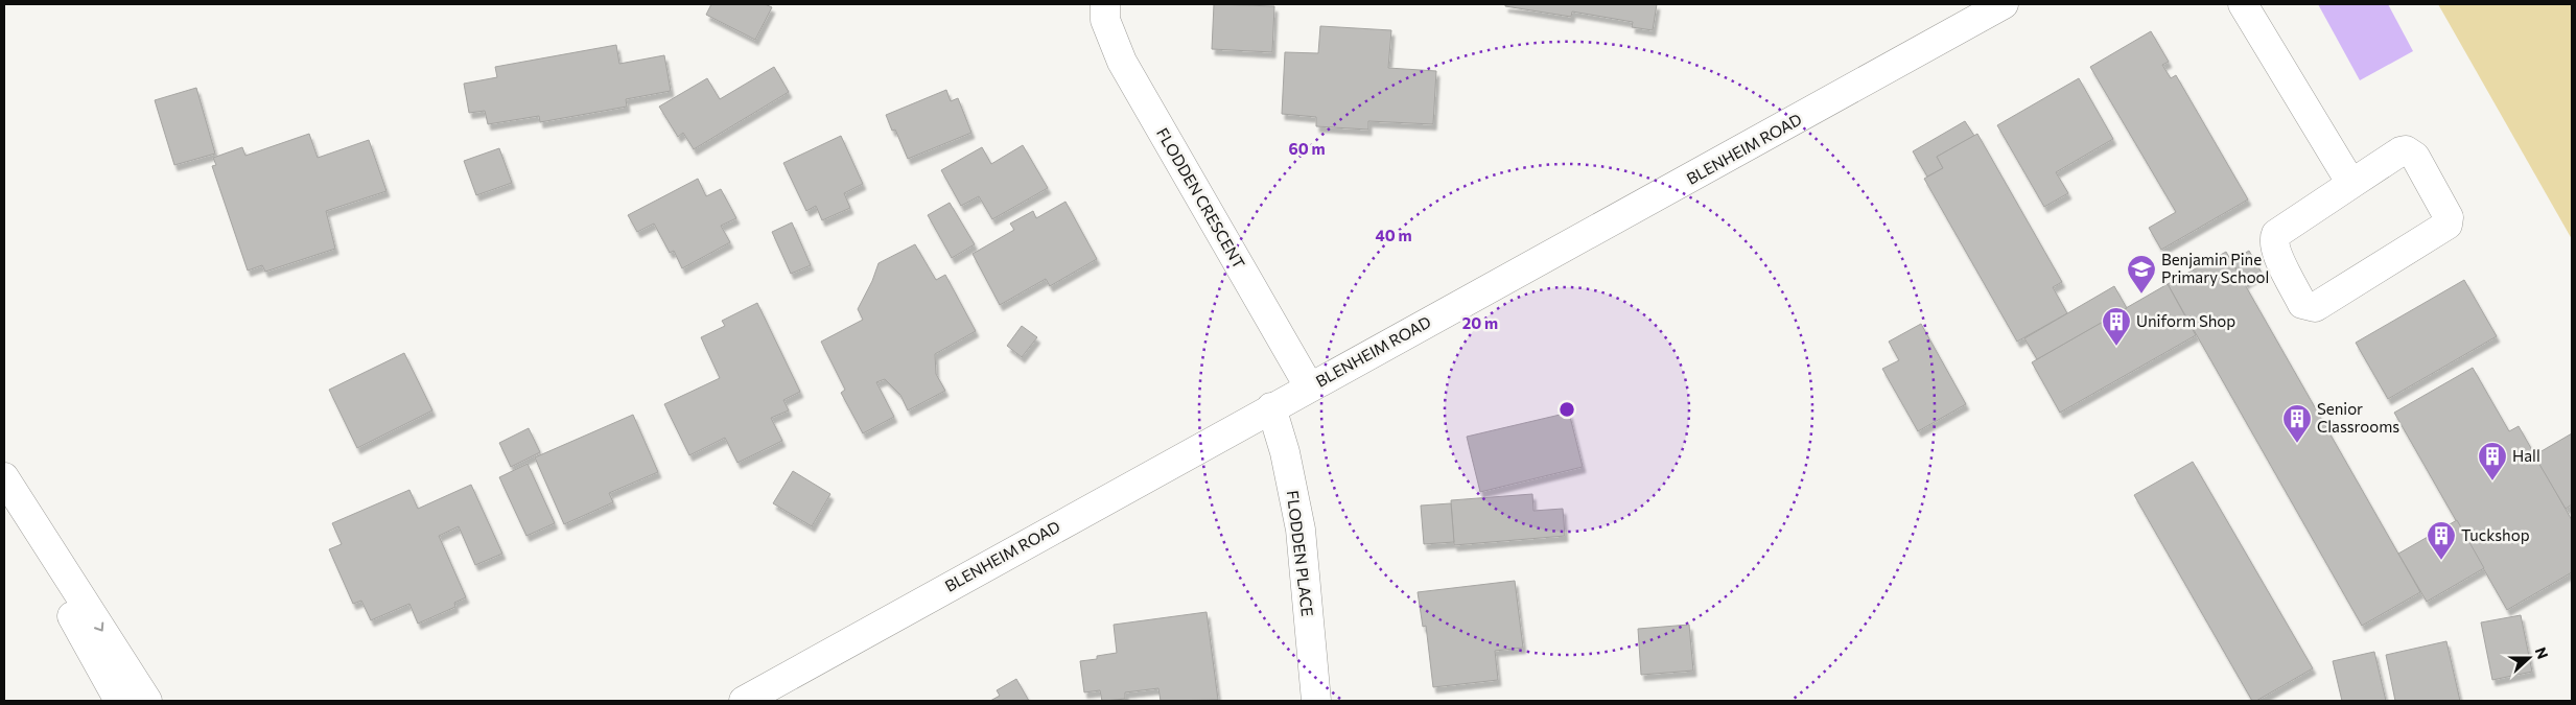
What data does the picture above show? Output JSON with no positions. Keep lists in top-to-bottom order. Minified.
{"streets":{"main road":["BLENHEIM ROAD","FLODDEN CRESCENT","FLODDEN PLACE"]},"crossings":[["BLENHEIM ROAD","FLODDEN CRESCENT"],["BLENHEIM ROAD","FLODDEN PLACE"]],"places":{"school or university":["Benjamin Pine Primary School"],"building":["Uniform Shop","Senior Classrooms","Hall","Tuckshop"]},"north":"right","rings":["60 m","40 m","20 m"]}
